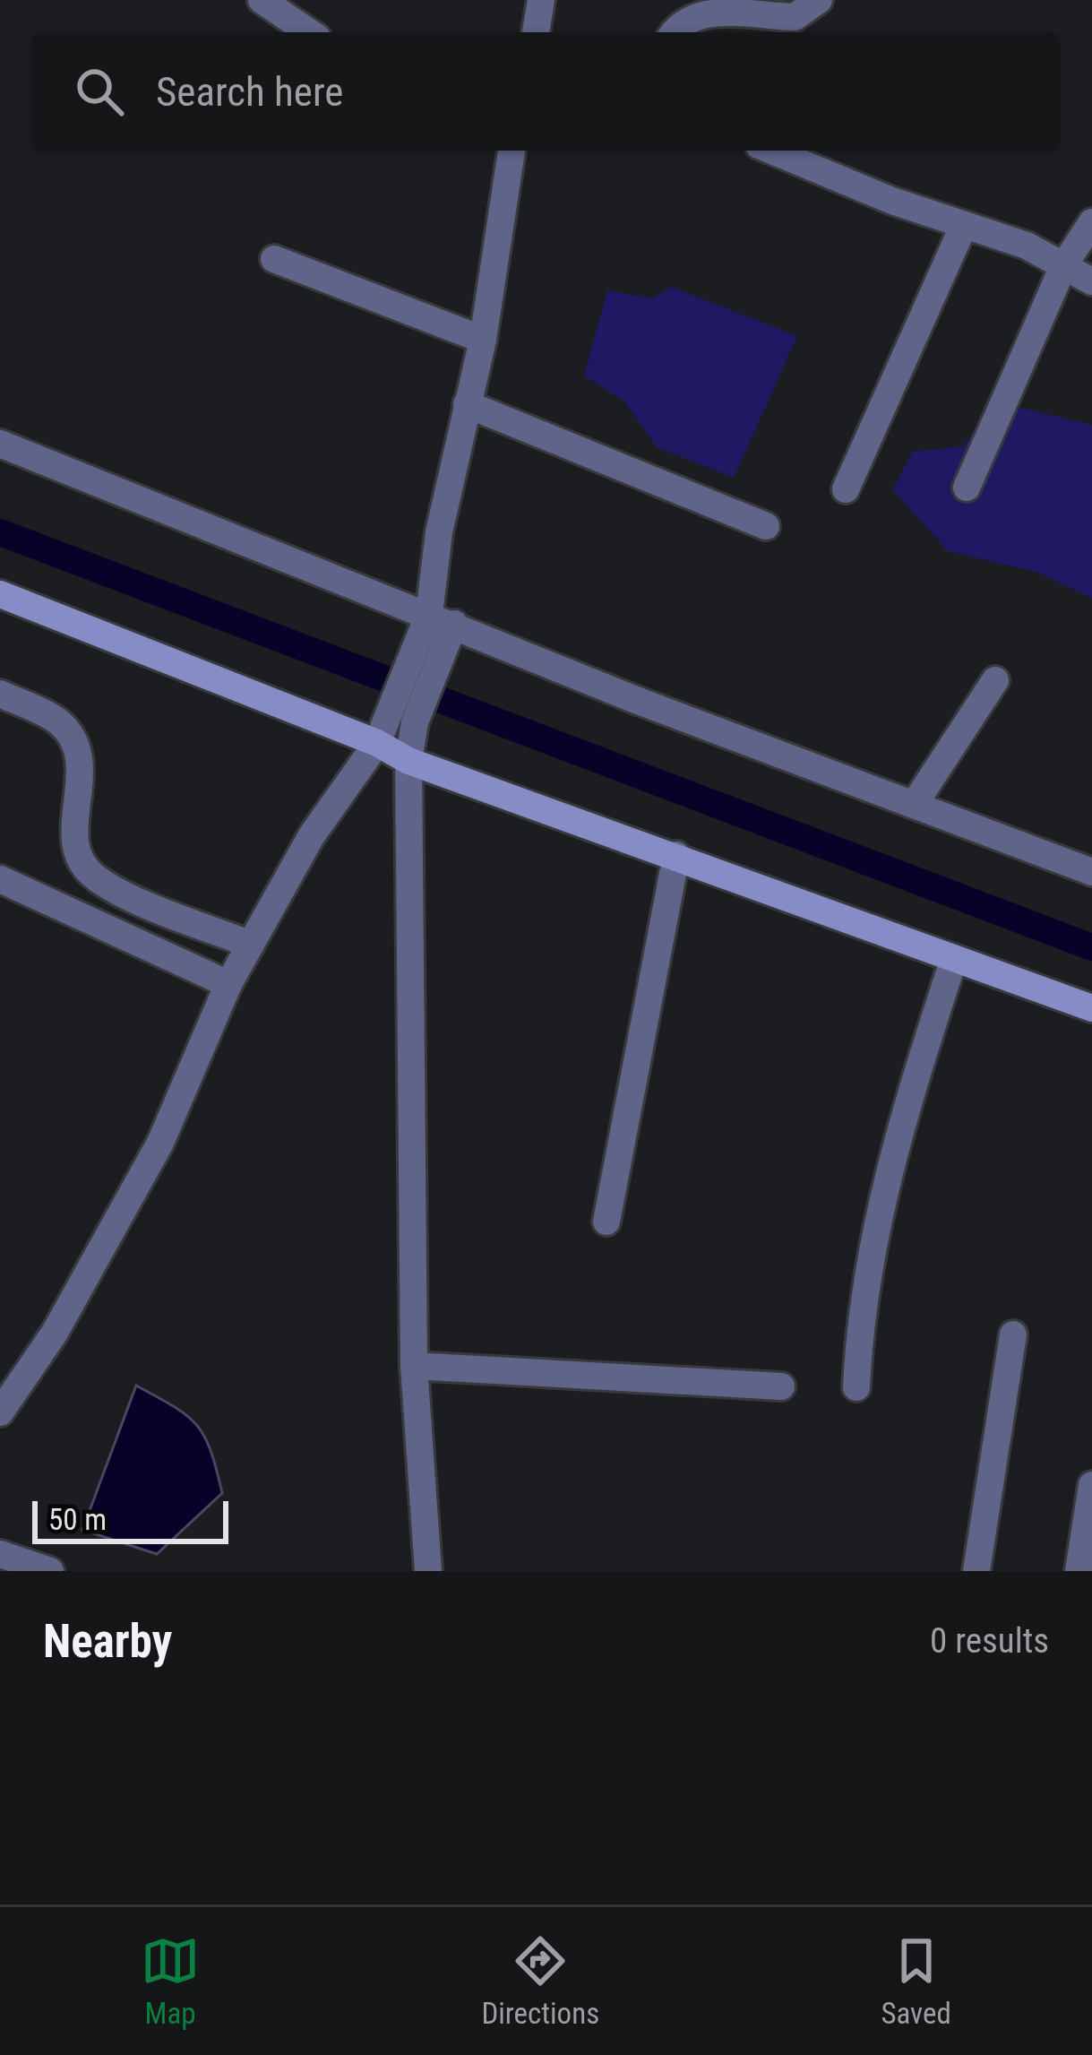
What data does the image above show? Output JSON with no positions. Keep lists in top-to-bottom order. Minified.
{"scale_bar":"50 m","page":{"search":"Search here","scale":"50 m","heading":["Nearby","0 results"],"nav":["Map","Directions","Saved"]}}
